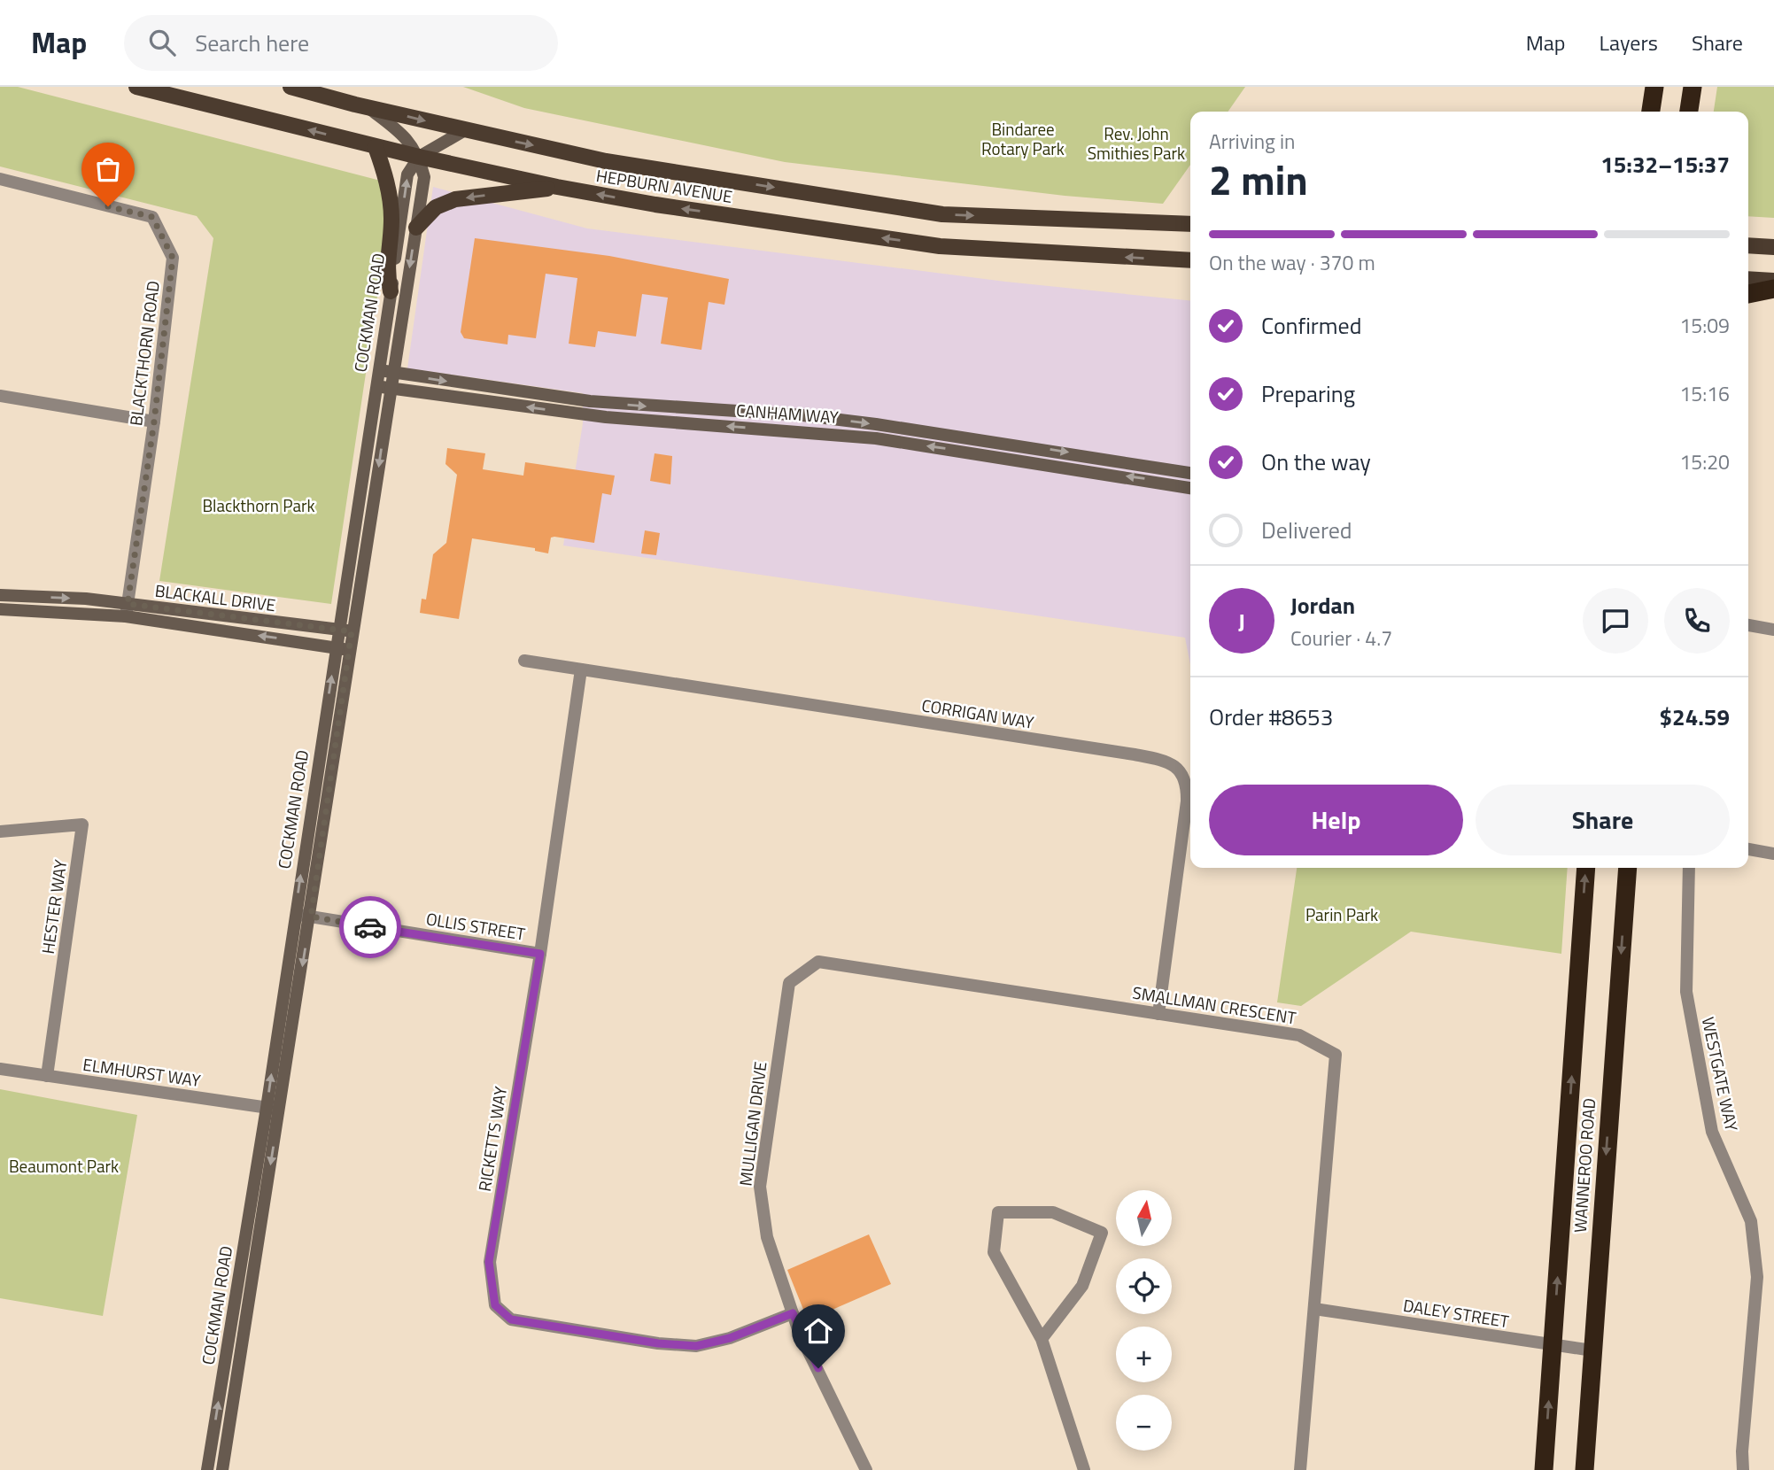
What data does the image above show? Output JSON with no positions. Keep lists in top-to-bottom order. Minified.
{"streets":{"highway":["WANNEROO ROAD"],"main road":["HEPBURN AVENUE","COCKMAN ROAD","CANHAM WAY","BLACKALL DRIVE"],"street":["BLACKTHORN ROAD","CORRIGAN WAY","HESTER WAY","OLLIS STREET","SMALLMAN CRESCENT","ELMHURST WAY","WESTGATE WAY","MULLIGAN DRIVE","RICKETTS WAY","DALEY STREET"]},"crossings":[["HEPBURN AVENUE","COCKMAN ROAD"],["COCKMAN ROAD","CANHAM WAY"],["COCKMAN ROAD","BLACKALL DRIVE"],["COCKMAN ROAD","OLLIS STREET"],["COCKMAN ROAD","ELMHURST WAY"],["BLACKTHORN ROAD","BLACKALL DRIVE"],["CORRIGAN WAY","SMALLMAN CRESCENT"],["CORRIGAN WAY","RICKETTS WAY"],["HESTER WAY","ELMHURST WAY"],["OLLIS STREET","RICKETTS WAY"],["SMALLMAN CRESCENT","MULLIGAN DRIVE"],["SMALLMAN CRESCENT","DALEY STREET"],["MULLIGAN DRIVE","RICKETTS WAY"],["WANNEROO ROAD","DALEY STREET"]],"parks":["Bindaree Rotary Park","Rev. John Smithies Park","Blackthorn Park","Parin Park","Beaumont Park"],"north":"top","page":{"header":"Map","search":"Search here","nav":["Map","Layers","Share"],"heading":["2 min","Arriving in","15:32–15:37"],"panel":["Jordan","Courier · 4.7","Order #8653","$24.59"],"bar":"On the way · 370 m","list":[["Confirmed","15:09"],["Preparing","15:16"],["On the way","15:20"],"Delivered"],"round":"J","buttons":["Help","Share"],"map_buttons":["+","−"]}}
